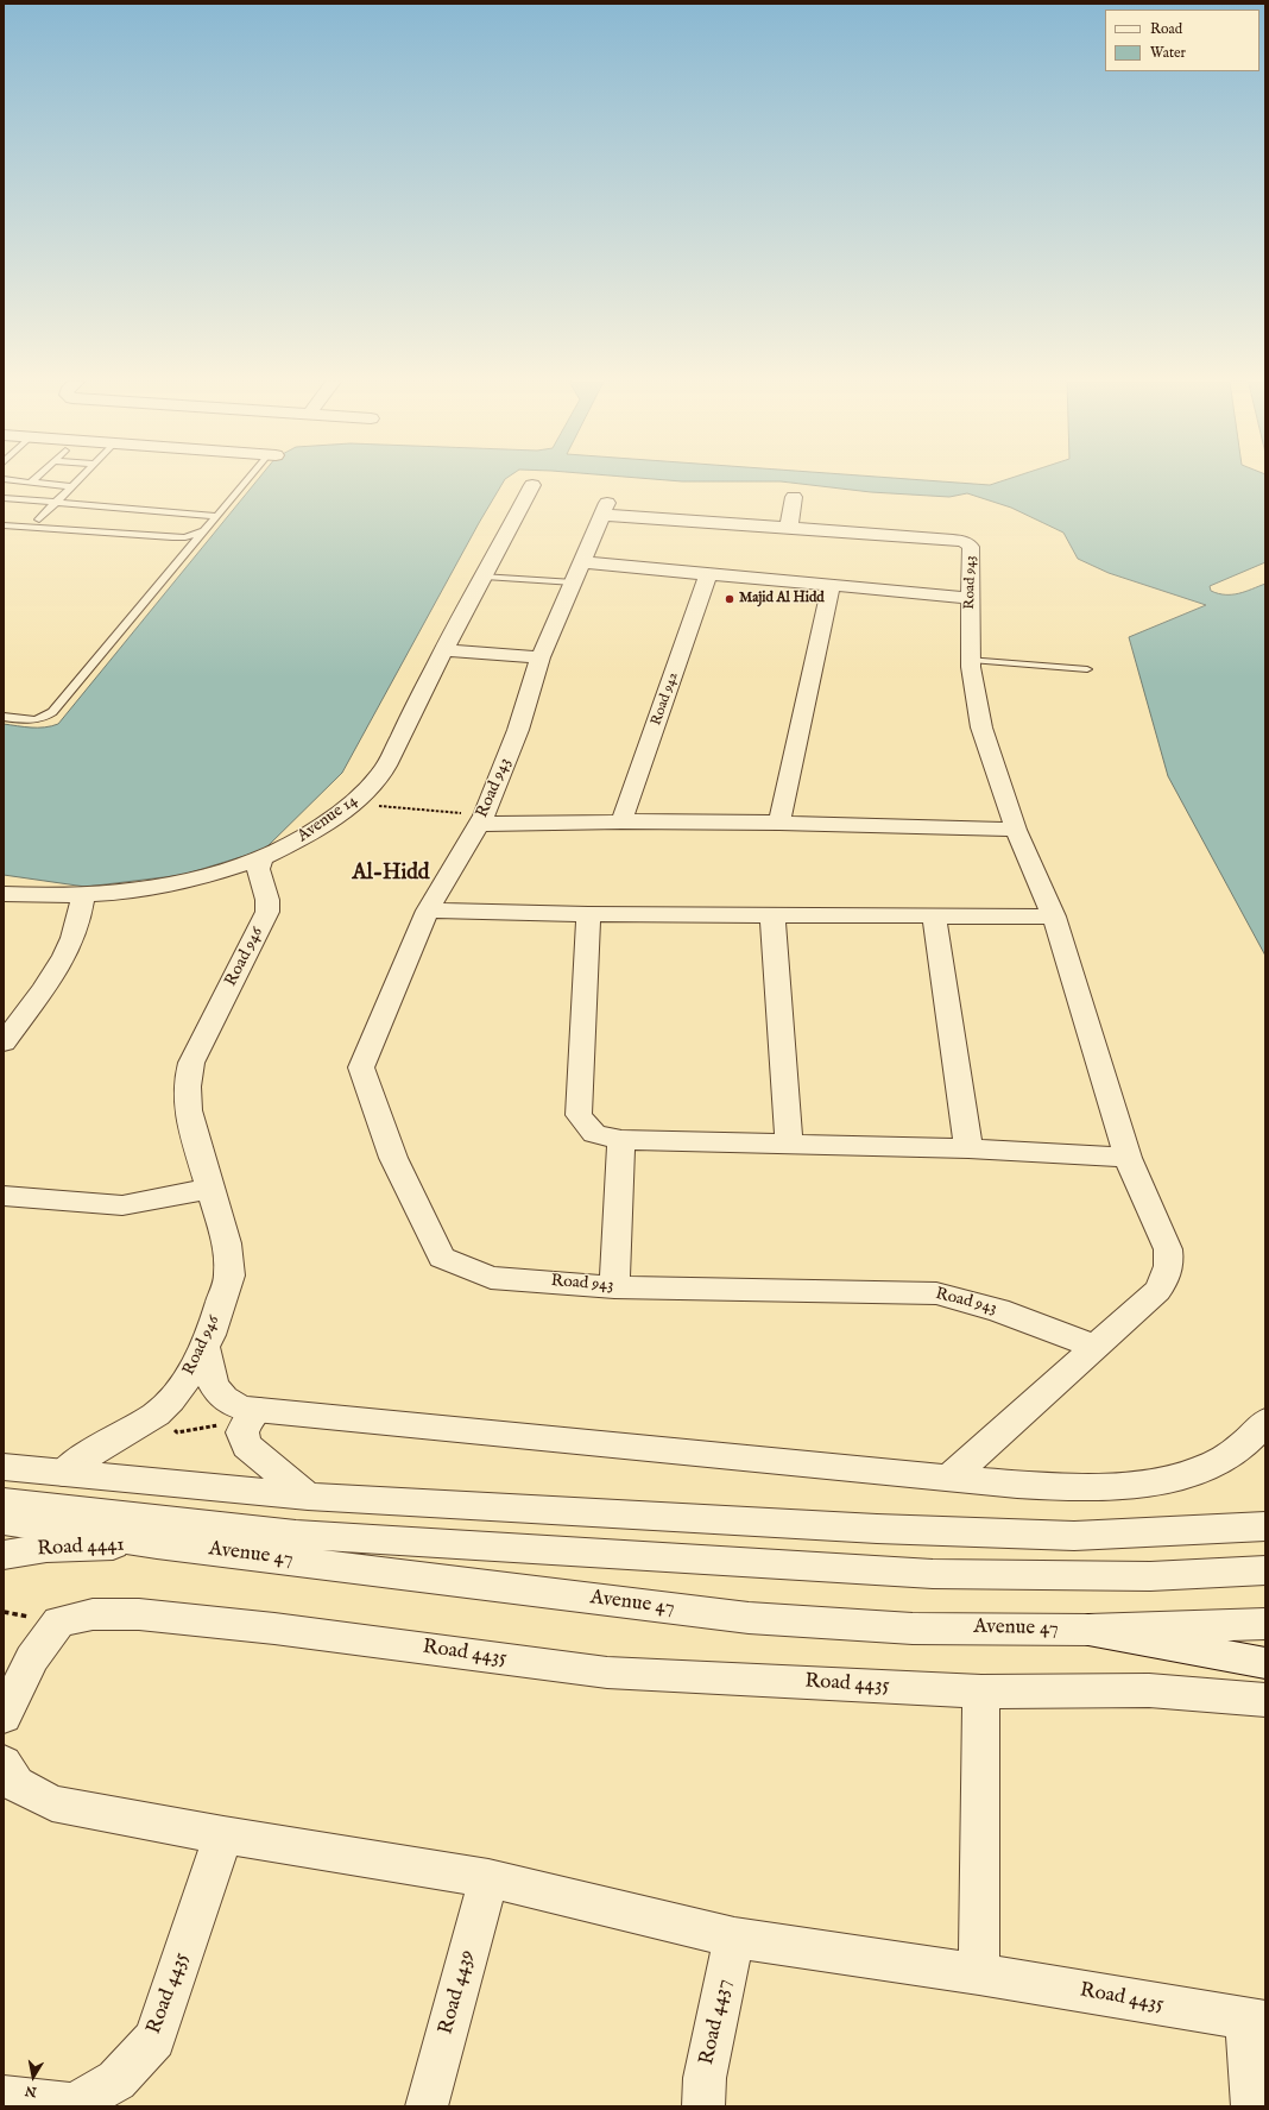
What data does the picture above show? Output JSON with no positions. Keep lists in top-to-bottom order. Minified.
{"streets":{"street":["Road 943","Road 942","Avenue 14","Road 946","Road 4441","Avenue 47","Road 4435","Road 4439","Road 4437"]},"crossings":[["Avenue 14","Road 946"],["Road 4441","Avenue 47"],["Road 4435","Road 4439"],["Road 4435","Road 4437"]],"districts":["Al-Hidd"],"places":["Majid Al Hidd"],"legend":["Road","Water"],"north":"bottom"}
